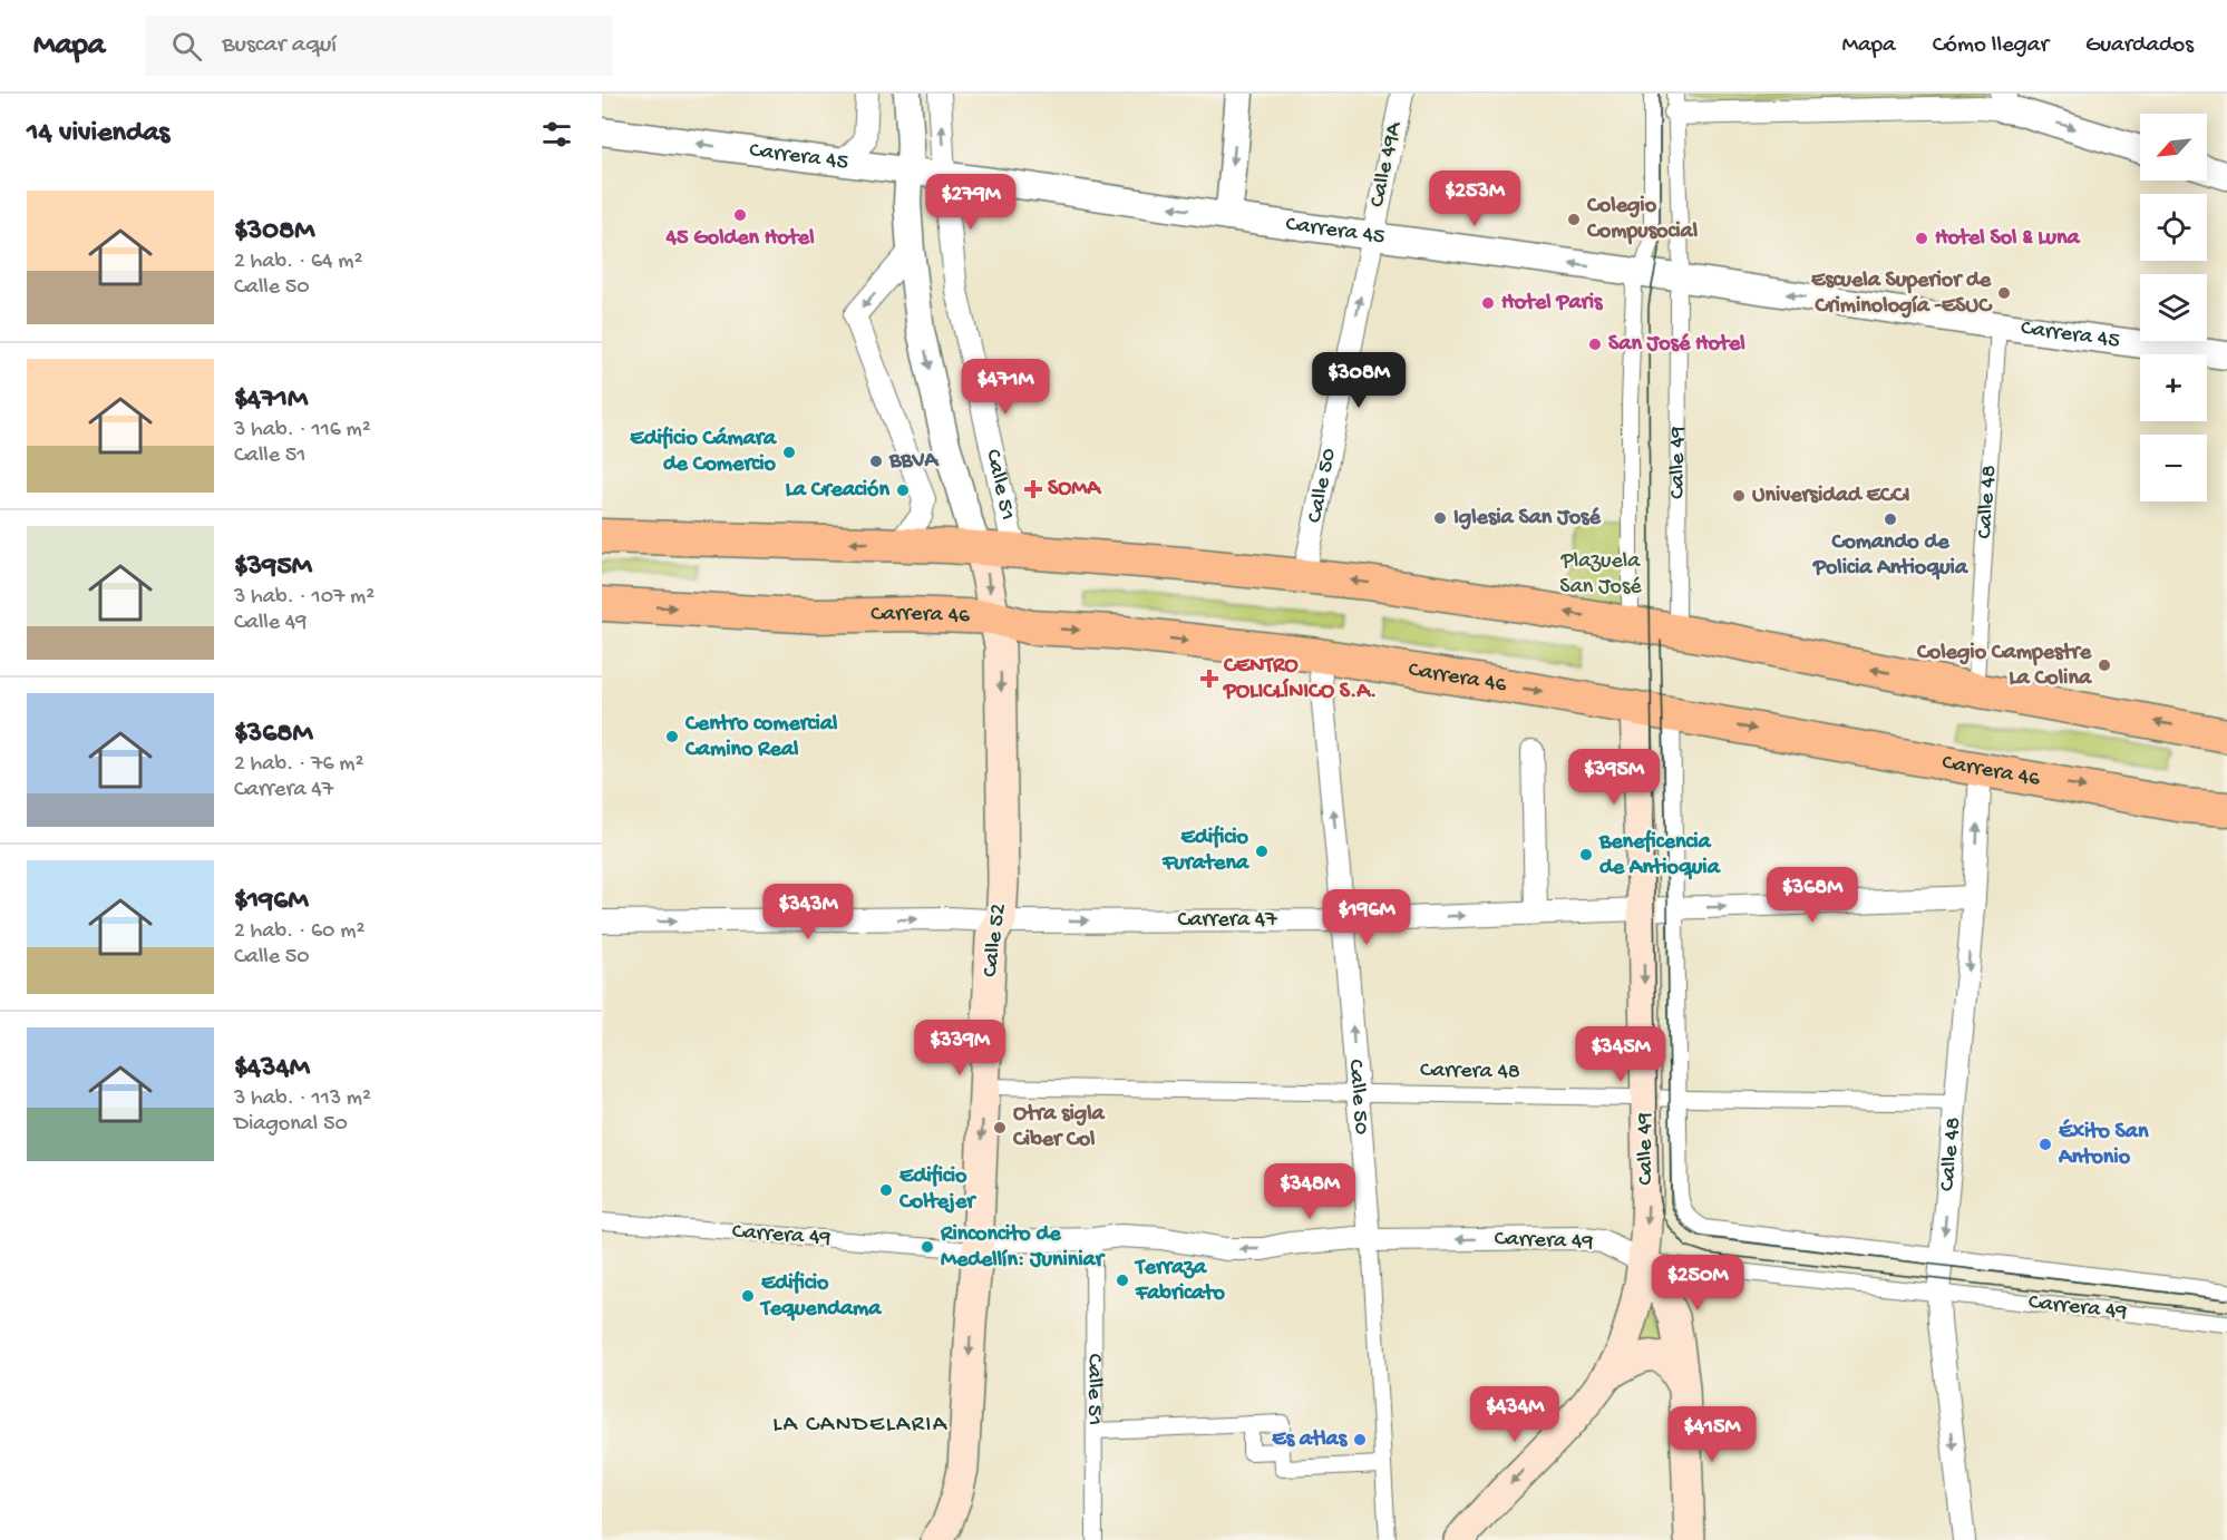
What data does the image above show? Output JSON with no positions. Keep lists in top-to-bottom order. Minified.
{"streets":{"main road":["Calle 49","Calle 51","Carrera 46","Calle 52"],"street":["Carrera 45","Calle 49A","Calle 50","Calle 48","Carrera 47","Carrera 48","Carrera 49"]},"crossings":[["Carrera 45","Calle 49A"],["Carrera 45","Calle 51"],["Carrera 45","Calle 50"],["Carrera 45","Calle 48"],["Calle 49A","Calle 50"],["Calle 49","Carrera 46"],["Calle 49","Carrera 47"],["Calle 49","Carrera 48"],["Calle 49","Carrera 49"],["Calle 51","Carrera 46"],["Calle 51","Calle 52"],["Calle 51","Carrera 49"],["Calle 50","Carrera 46"],["Calle 50","Carrera 47"],["Calle 50","Carrera 48"],["Calle 50","Carrera 49"],["Calle 48","Carrera 46"],["Calle 48","Carrera 47"],["Calle 48","Carrera 48"],["Calle 48","Carrera 49"],["Carrera 46","Calle 52"],["Carrera 47","Calle 52"],["Calle 52","Carrera 48"],["Calle 52","Carrera 49"]],"one_way":["Calle 50","Carrera 47","Calle 52"],"districts":["LA CANDELARIA"],"parks":["Plazuela San José"],"places":{"other":["45 Golden Hotel","Colegio Compusocial","Hotel Sol & Luna","Escuela Superior de Criminología -ESUC","Hotel Paris","San José Hotel","Edificio Cámara de Comercio","BBVA","La Creación","Universidad ECCI","Iglesia San José","Comando de Policia Antioquia","Colegio Campestre La Colina","Centro comercial Camino Real","Edificio Furatena","Beneficencia de Antioquia","Otra sigla Ciber Col","Éxito San Antonio","Edificio Coltejer","Rinconcito de Medellín: Juniniar","Terraza Fabricato","Edificio Tequendama","Es atlas"],"health":["SOMA","CENTRO POLICLÍNICO S.A."]},"north":"bottom left","page":{"header":"Mapa","search":"Buscar aquí","nav":["Mapa","Cómo llegar","Guardados"],"heading":"14 viviendas","map_buttons":["+","−"],"price":["$253M","$279M","$308M","$471M","$395M","$368M","$343M","$196M","$339M","$345M","$348M","$250M","$434M","$415M"],"list":[{"name":"$308M","note":"2 hab. · 64 m² · Calle 50"},{"name":"$471M","note":"3 hab. · 116 m² · Calle 51"},{"name":"$395M","note":"3 hab. · 107 m² · Calle 49"},{"name":"$368M","note":"2 hab. · 76 m² · Carrera 47"},{"name":"$196M","note":"2 hab. · 60 m² · Calle 50"},{"name":"$434M","note":"3 hab. · 113 m² · Diagonal 50"}]}}
